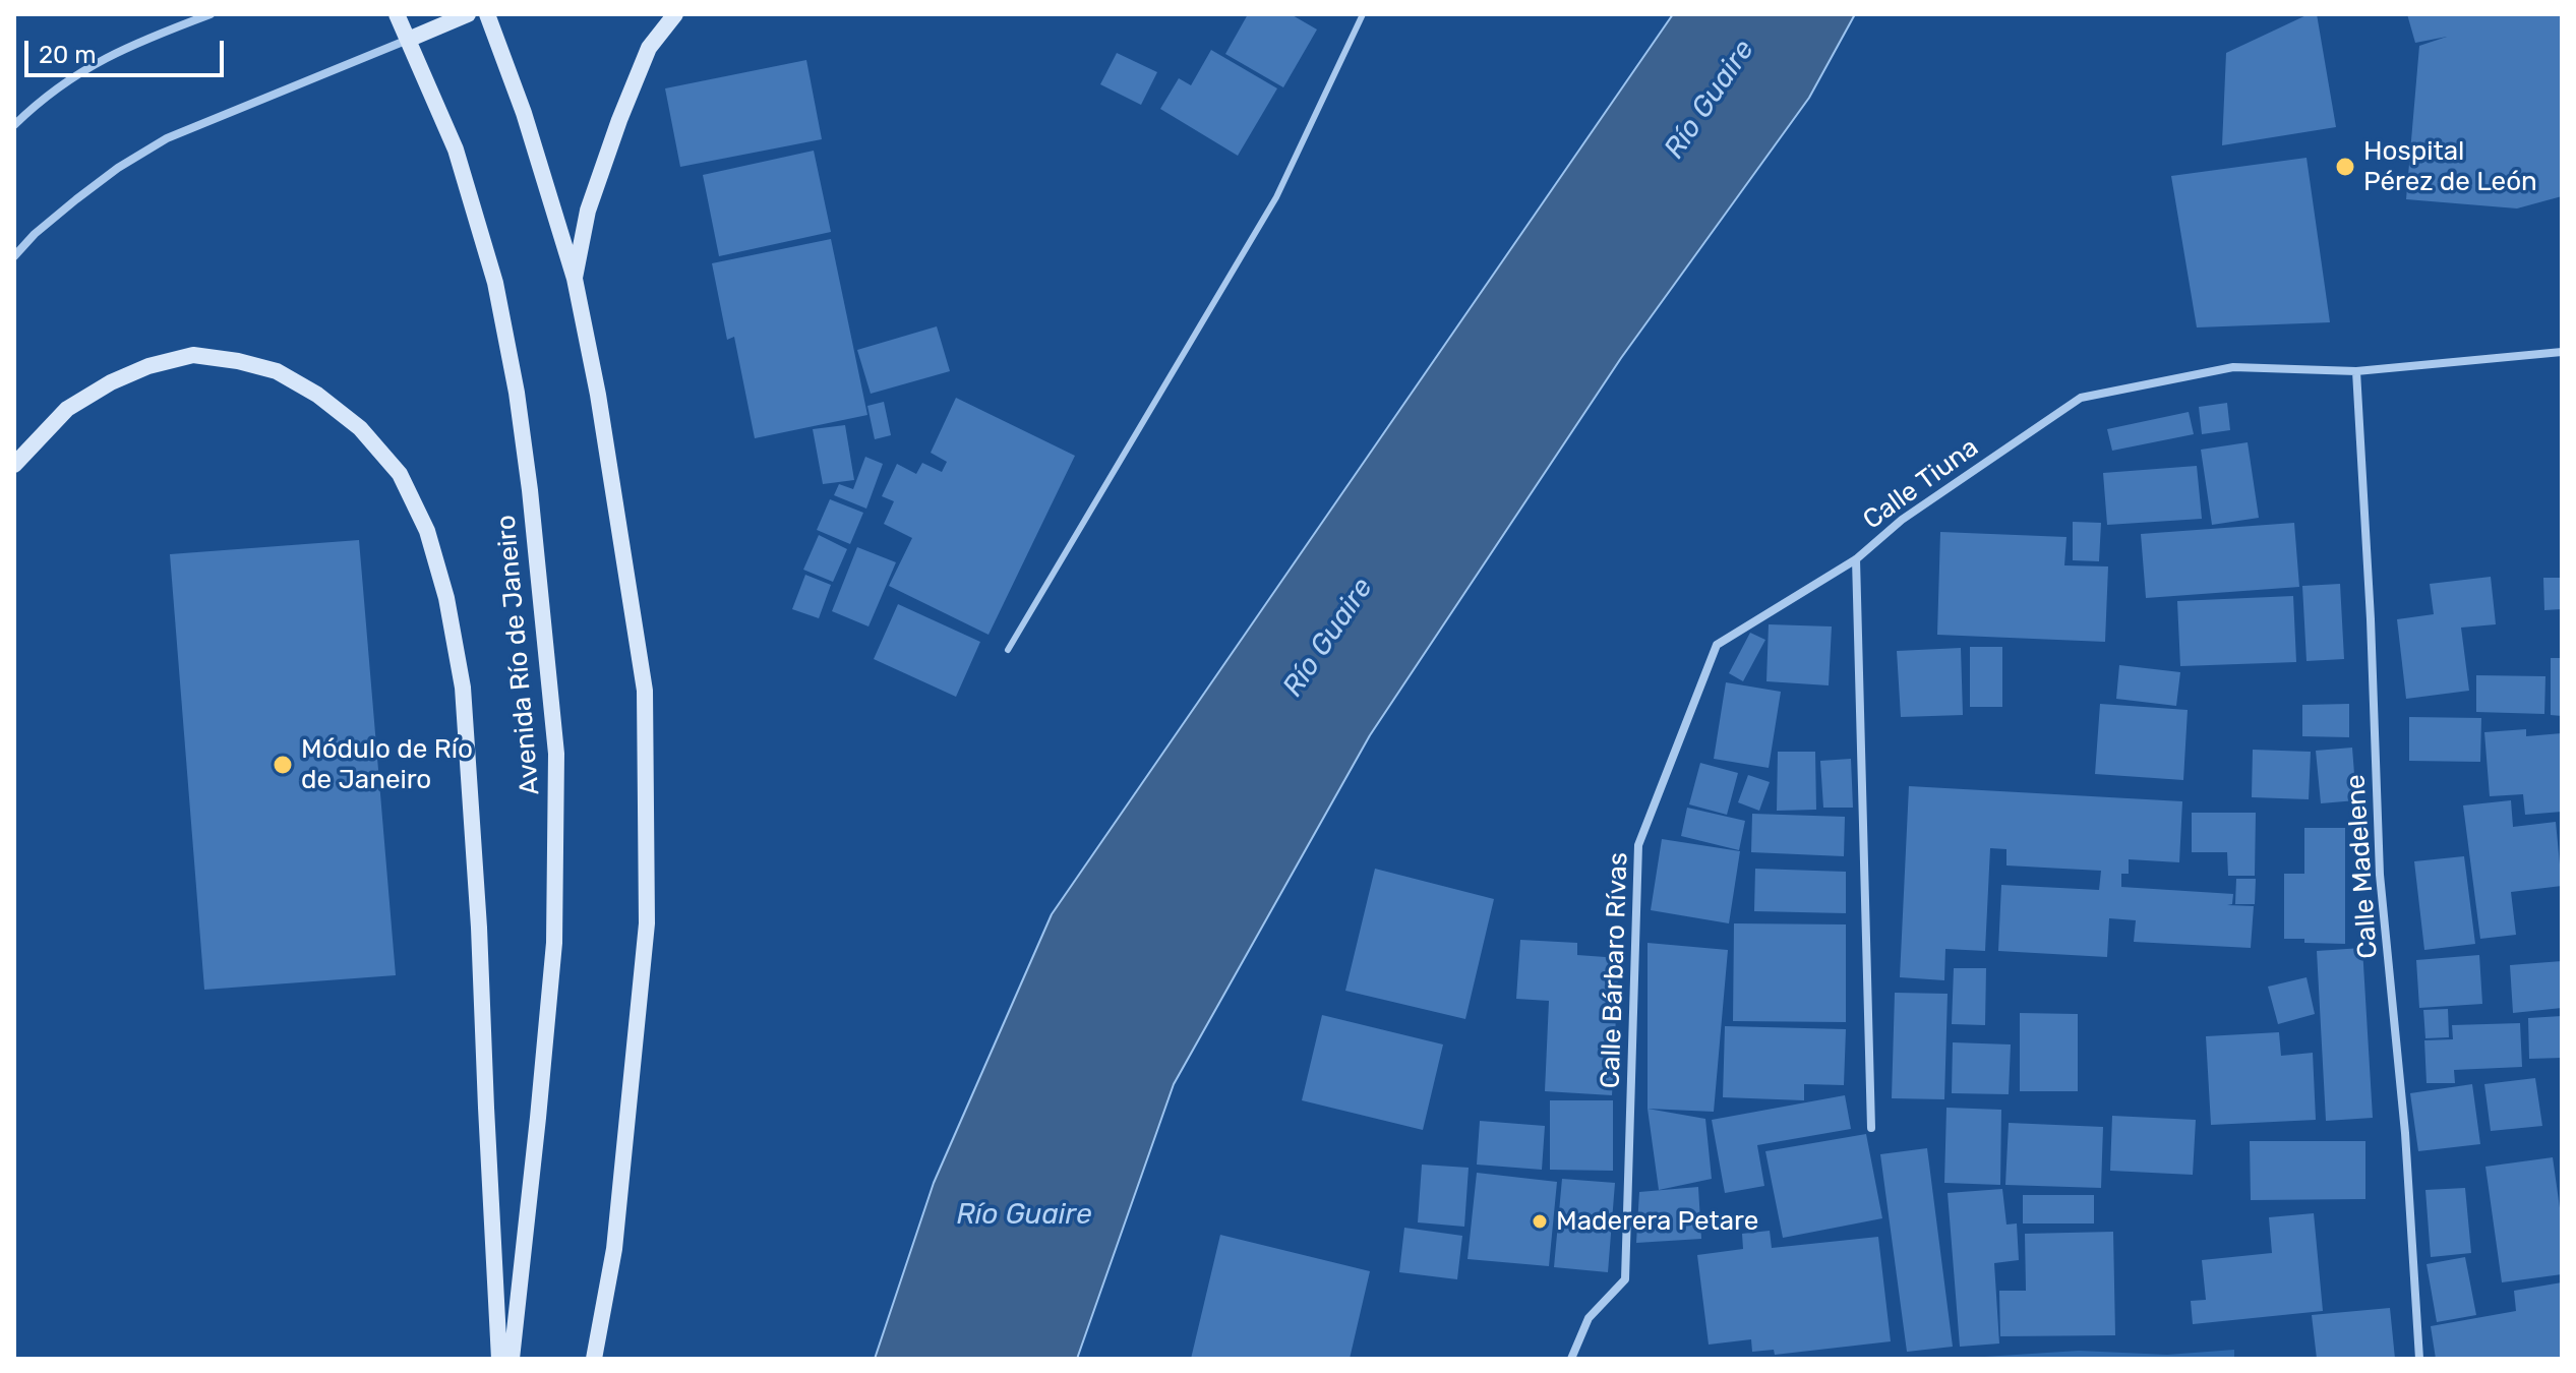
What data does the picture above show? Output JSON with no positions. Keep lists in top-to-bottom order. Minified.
{"streets":{"street":["Calle Tiuna","Avenida Río de Janeiro","Calle Madelene","Calle Bárbaro Rívas"]},"crossings":[["Calle Tiuna","Calle Madelene"],["Calle Tiuna","Calle Bárbaro Rívas"]],"water":["Río Guaire"],"places":["Hospital Pérez de León","Módulo de Río de Janeiro","Maderera Petare"],"scale_bar":"20 m"}
